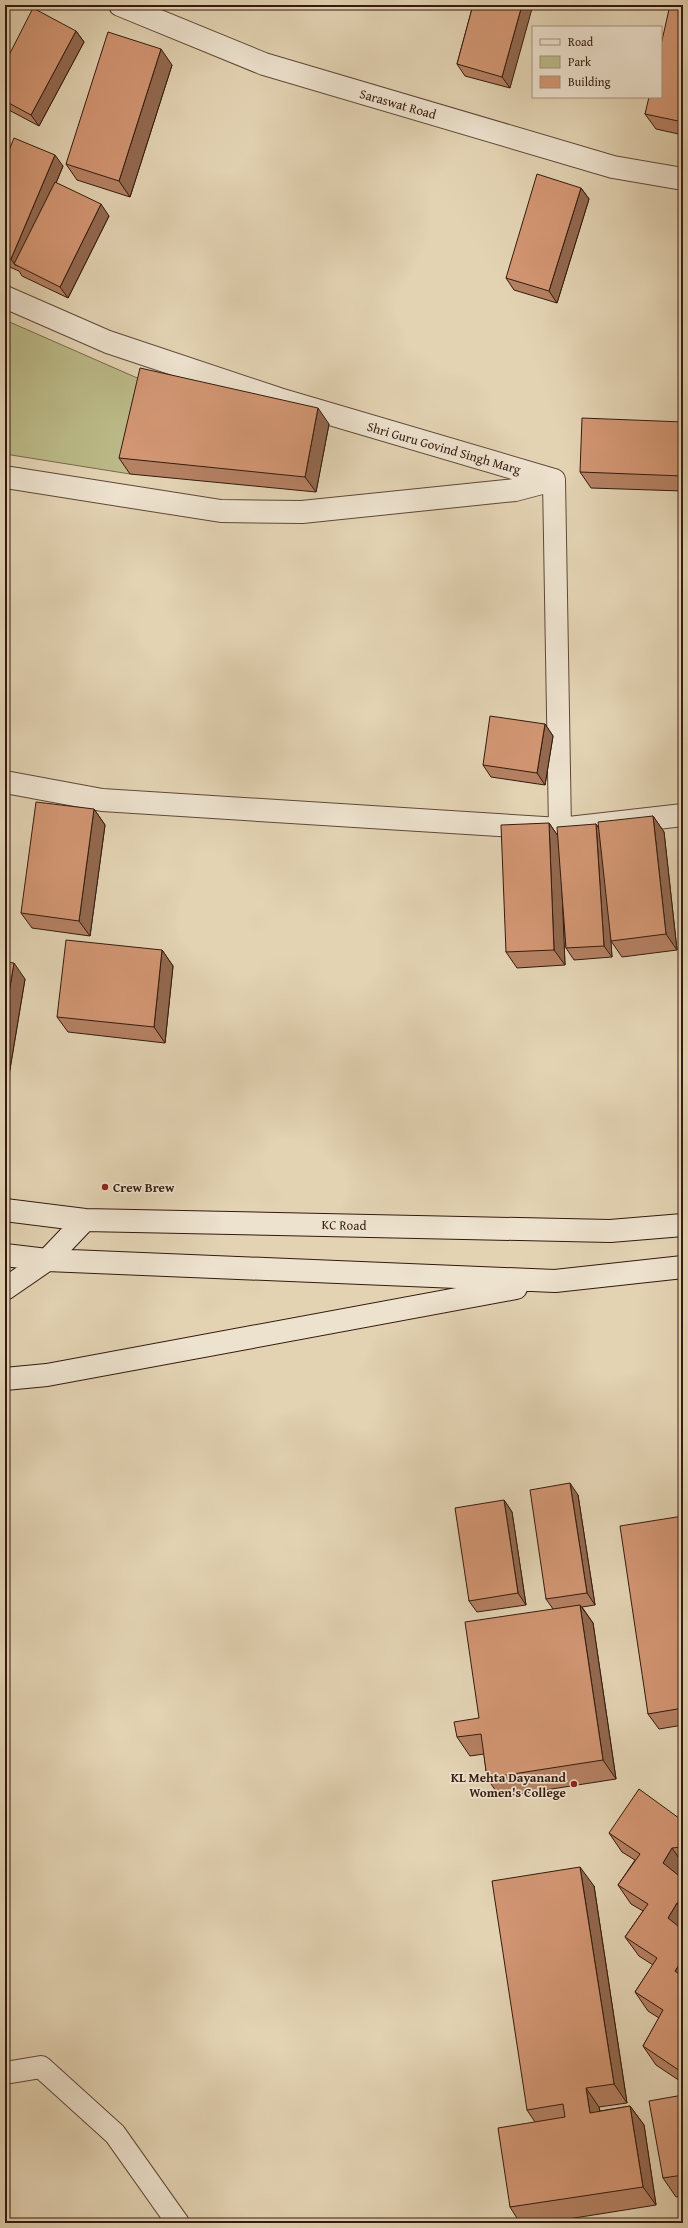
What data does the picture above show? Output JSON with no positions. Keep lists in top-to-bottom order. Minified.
{"streets":{"street":["Saraswat Road","Shri Guru Govind Singh Marg","KC Road"]},"places":["Crew Brew","KL Mehta Dayanand Women's College"],"legend":["Road","Park","Building"]}
